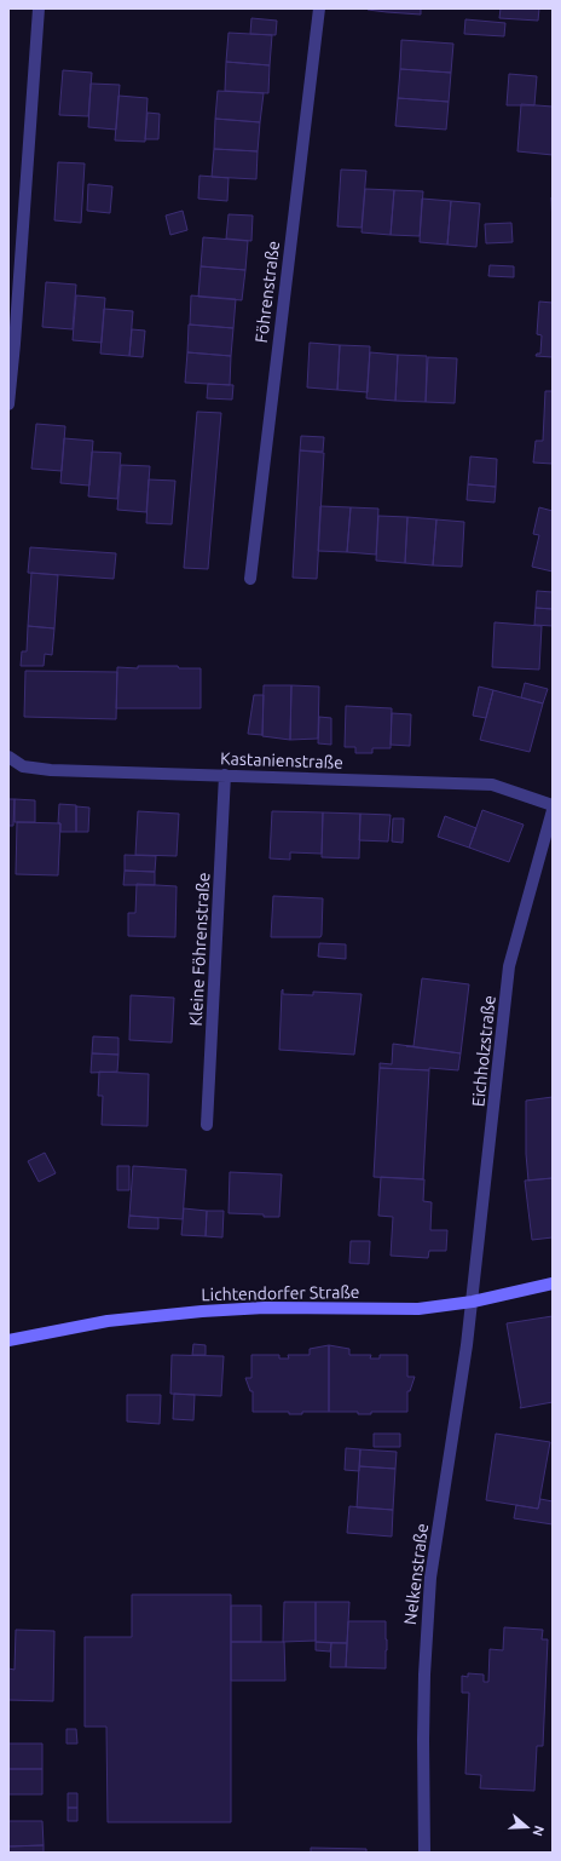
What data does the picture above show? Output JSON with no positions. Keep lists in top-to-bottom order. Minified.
{"streets":{"main road":["Lichtendorfer Straße"],"street":["Föhrenstraße","Kastanienstraße","Kleine Föhrenstraße","Eichholzstraße","Nelkenstraße"]},"crossings":[["Kastanienstraße","Kleine Föhrenstraße"],["Eichholzstraße","Lichtendorfer Straße"],["Eichholzstraße","Nelkenstraße"],["Lichtendorfer Straße","Nelkenstraße"]],"north":"right"}
